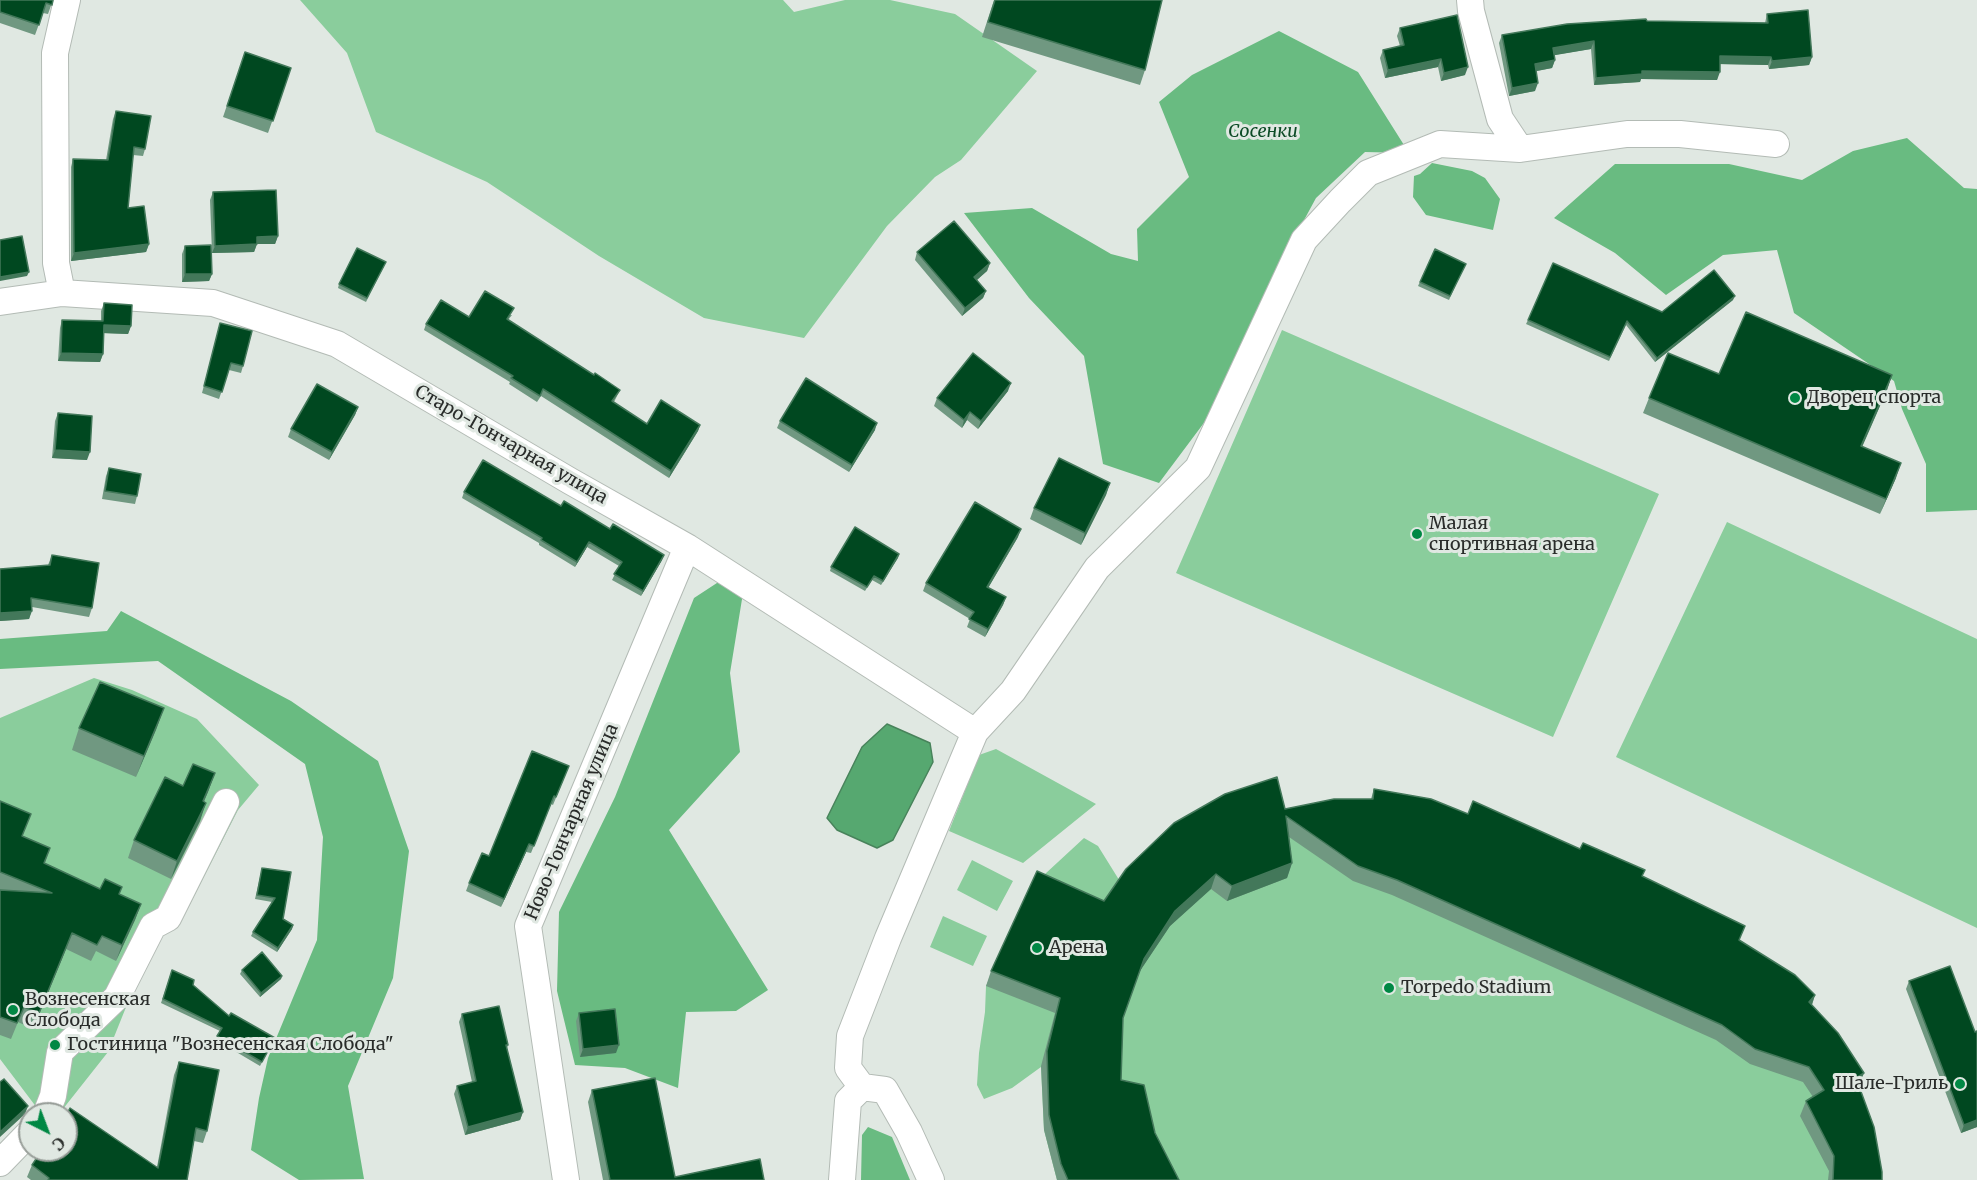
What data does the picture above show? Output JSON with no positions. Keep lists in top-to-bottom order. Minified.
{"streets":{"street":["Старо-Гончарная улица","Ново-Гончарная улица"]},"crossings":[["Старо-Гончарная улица","Ново-Гончарная улица"]],"parks":["Сосенки"],"places":["Дворец спорта","Малая спортивная арена","Арена","Torpedo Stadium","Вознесенская Слобода","Гостиница \"Вознесенская Слобода\"","Шале-Гриль"],"north":"bottom right"}
